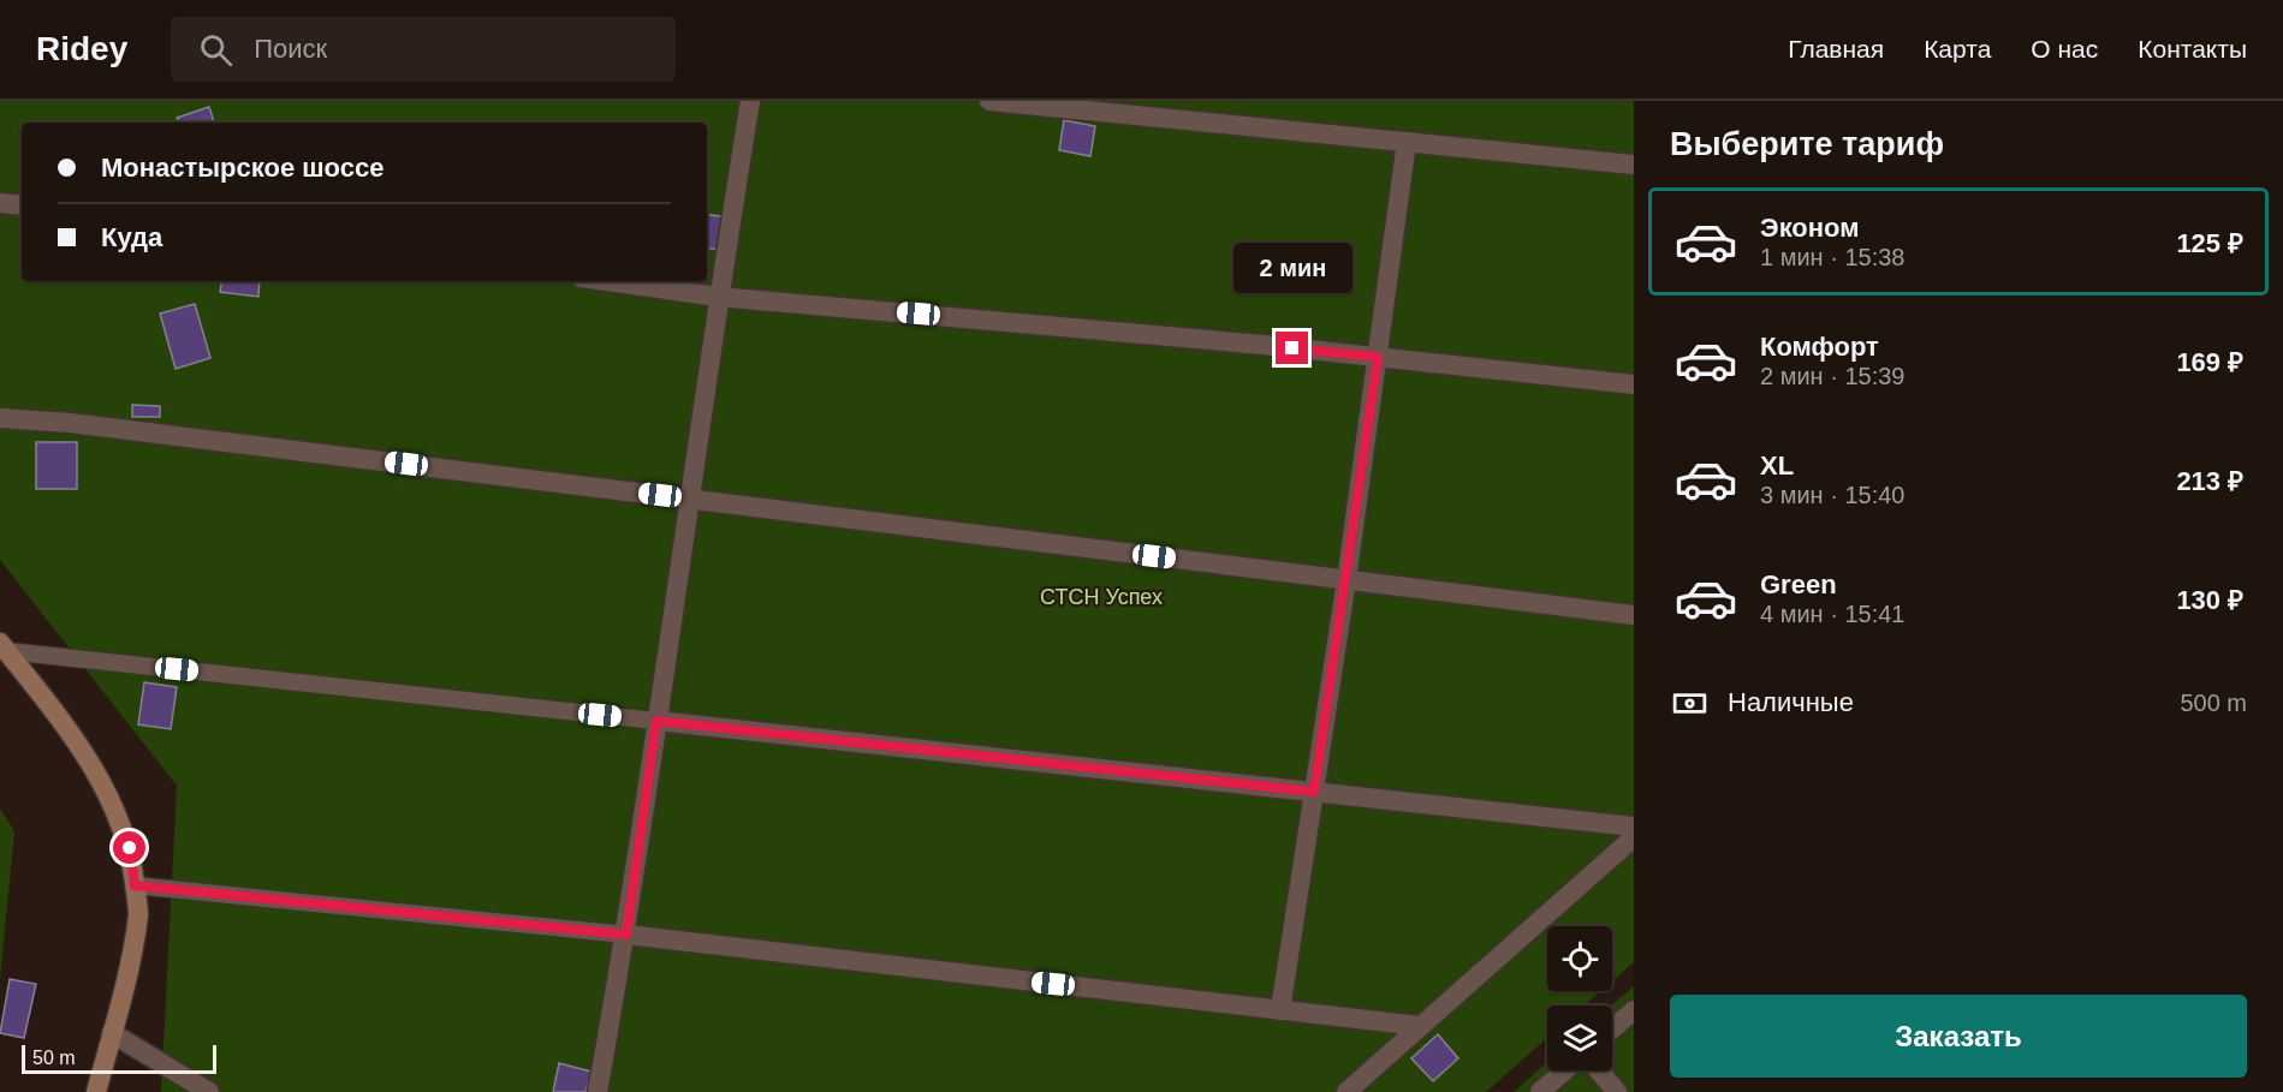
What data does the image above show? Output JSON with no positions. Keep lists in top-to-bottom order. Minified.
{"parks":["СТСН Успех"],"scale_bar":"50 m","page":{"header":"Ridey","search":"Поиск","nav":["Главная","Карта","О нас","Контакты"],"heading":"Выберите тариф","banner":["Монастырское шоссе","Куда"],"list":[{"name":"Эконом","note":"1 мин · 15:38","value":"125 ₽"},{"name":"Комфорт","note":"2 мин · 15:39","value":"169 ₽"},{"name":"XL","note":"3 мин · 15:40","value":"213 ₽"},{"name":"Green","note":"4 мин · 15:41","value":"130 ₽"}],"bubble":"2 мин","pay":["Наличные","500 m"],"buttons":"Заказать","scale":"50 m"}}
